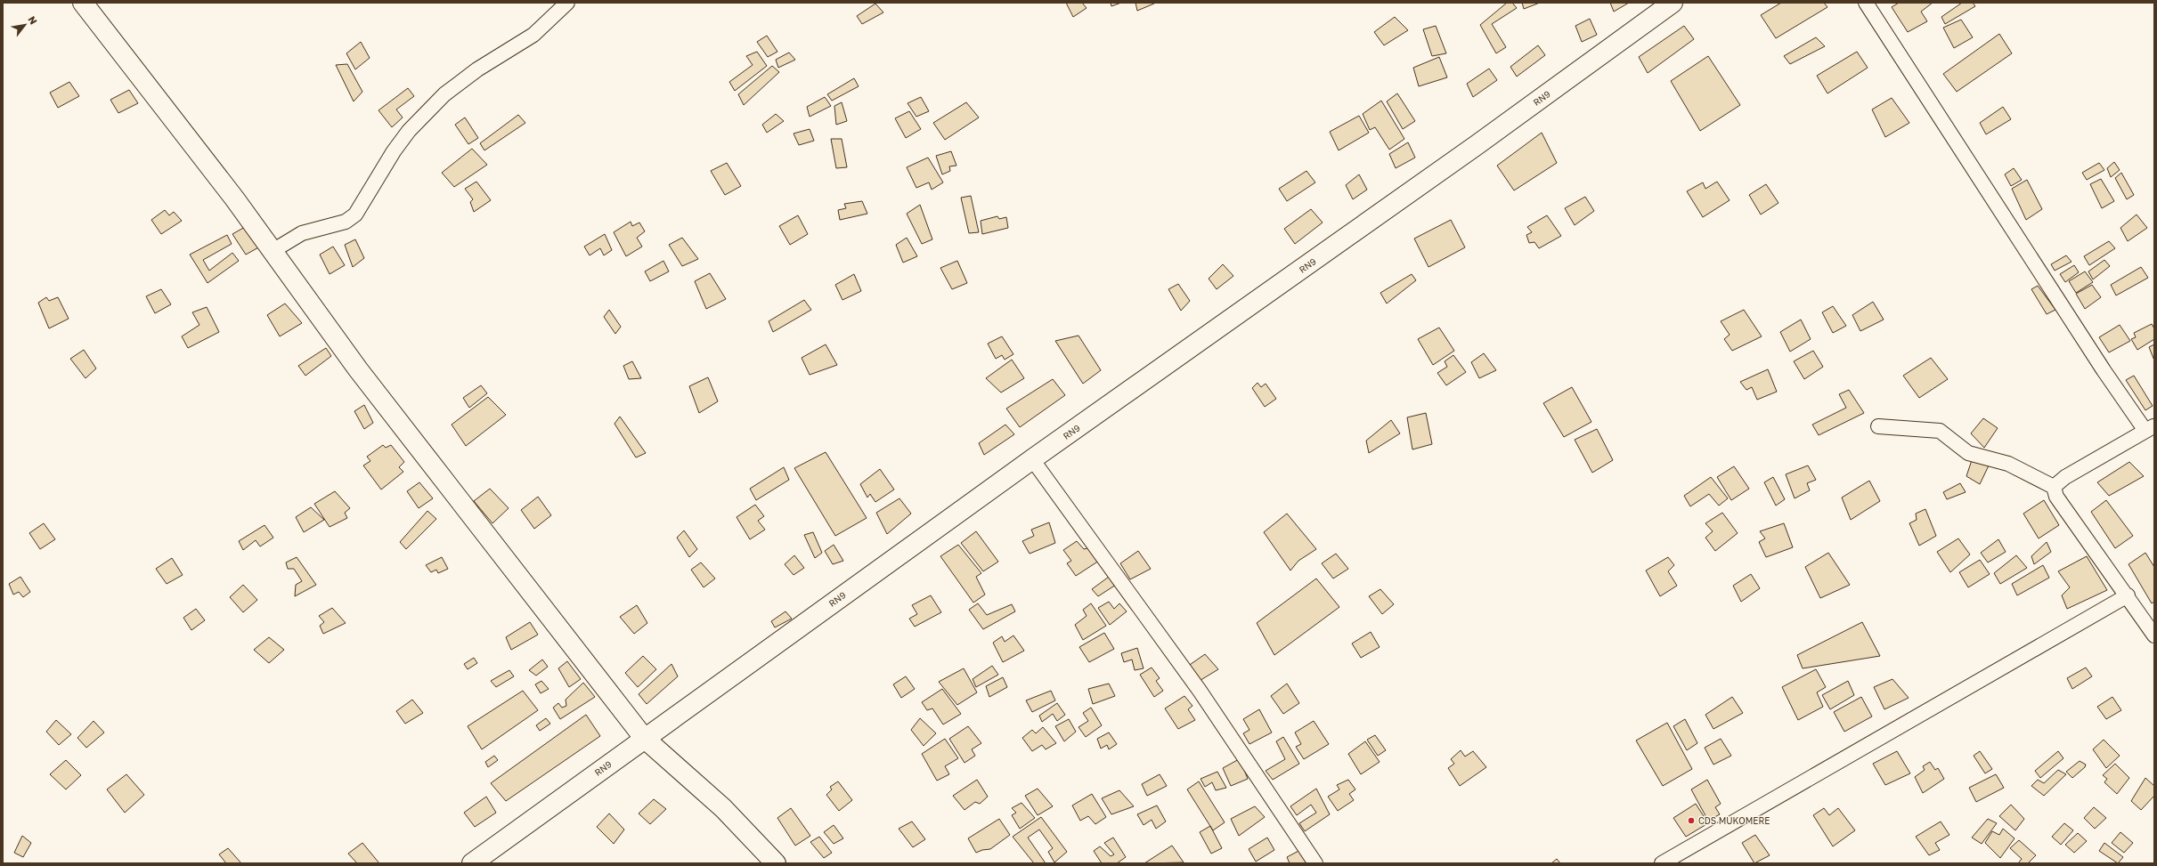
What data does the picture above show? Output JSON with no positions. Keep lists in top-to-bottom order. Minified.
{"streets":{"main road":["RN9"]},"places":["CDS MUKOMERE"],"north":"top right"}
